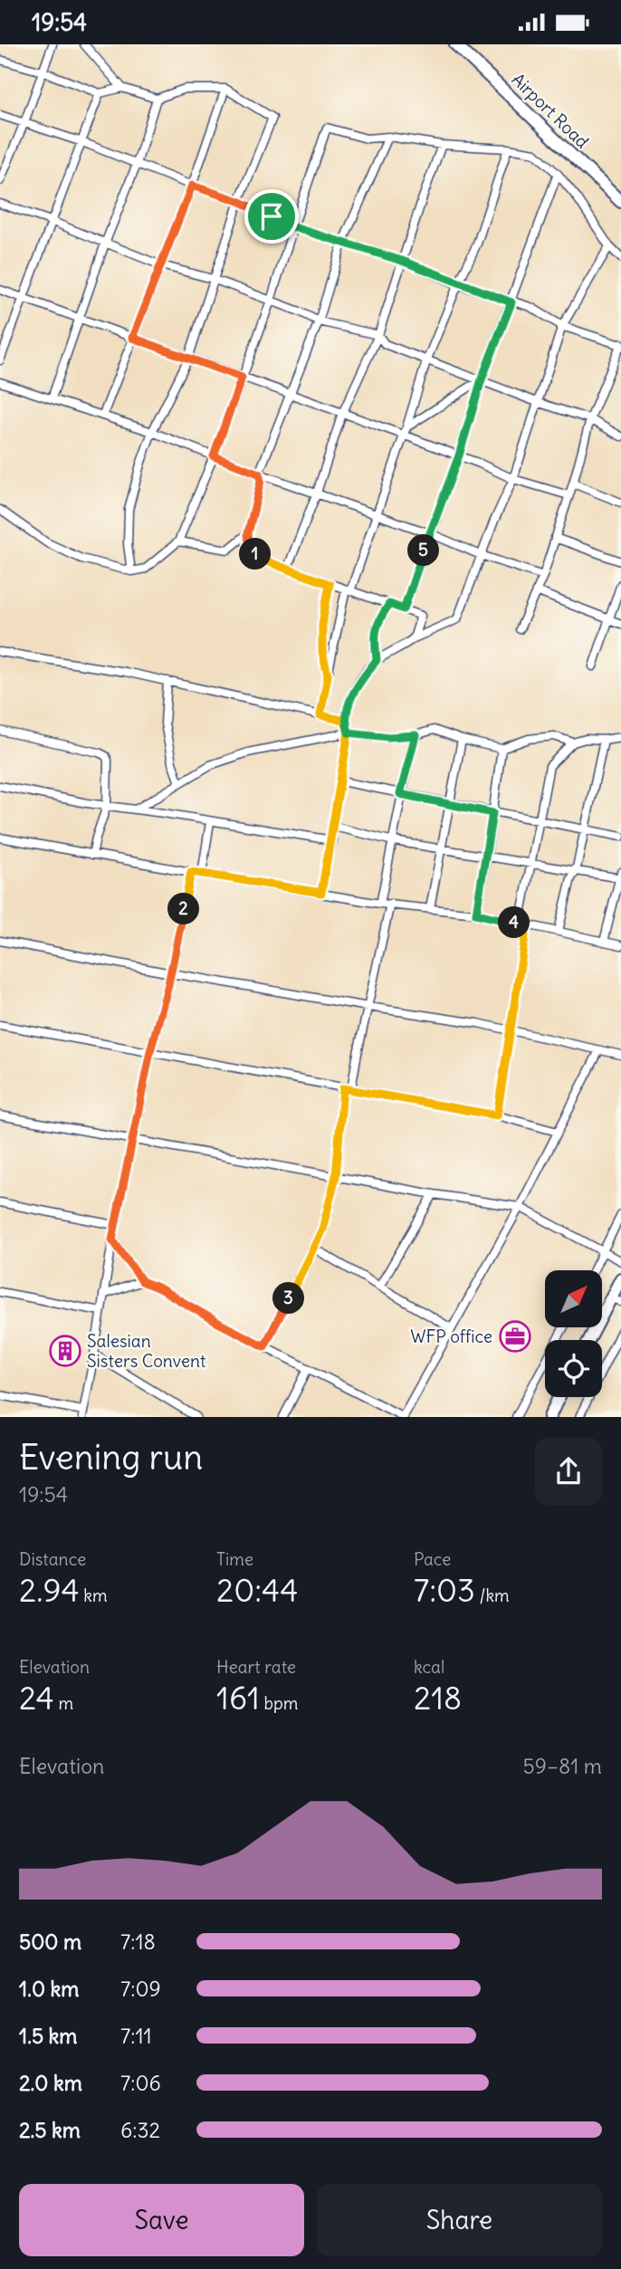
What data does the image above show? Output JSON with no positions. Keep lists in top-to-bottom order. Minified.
{"streets":{"street":["Airport Road"]},"places":{"office":["WFP office"],"building":["Salesian Sisters Convent"]},"north":"top right","page":{"status":"19:54","pins":["5","1","2","4","3"],"heading":["Evening run","19:54"],"stats":[["Distance","2.94 km"],["Time","20:44"],["Pace","7:03 /km"],["Elevation","24 m"],["Heart rate","161 bpm"],["kcal","218"]],"chart":["Elevation","59–81 m"],"list":[{"name":"500 m","note":"7:18"},{"name":"1.0 km","note":"7:09"},{"name":"1.5 km","note":"7:11"},{"name":"2.0 km","note":"7:06"},{"name":"2.5 km","note":"6:32"}],"buttons":["Save","Share"]}}
